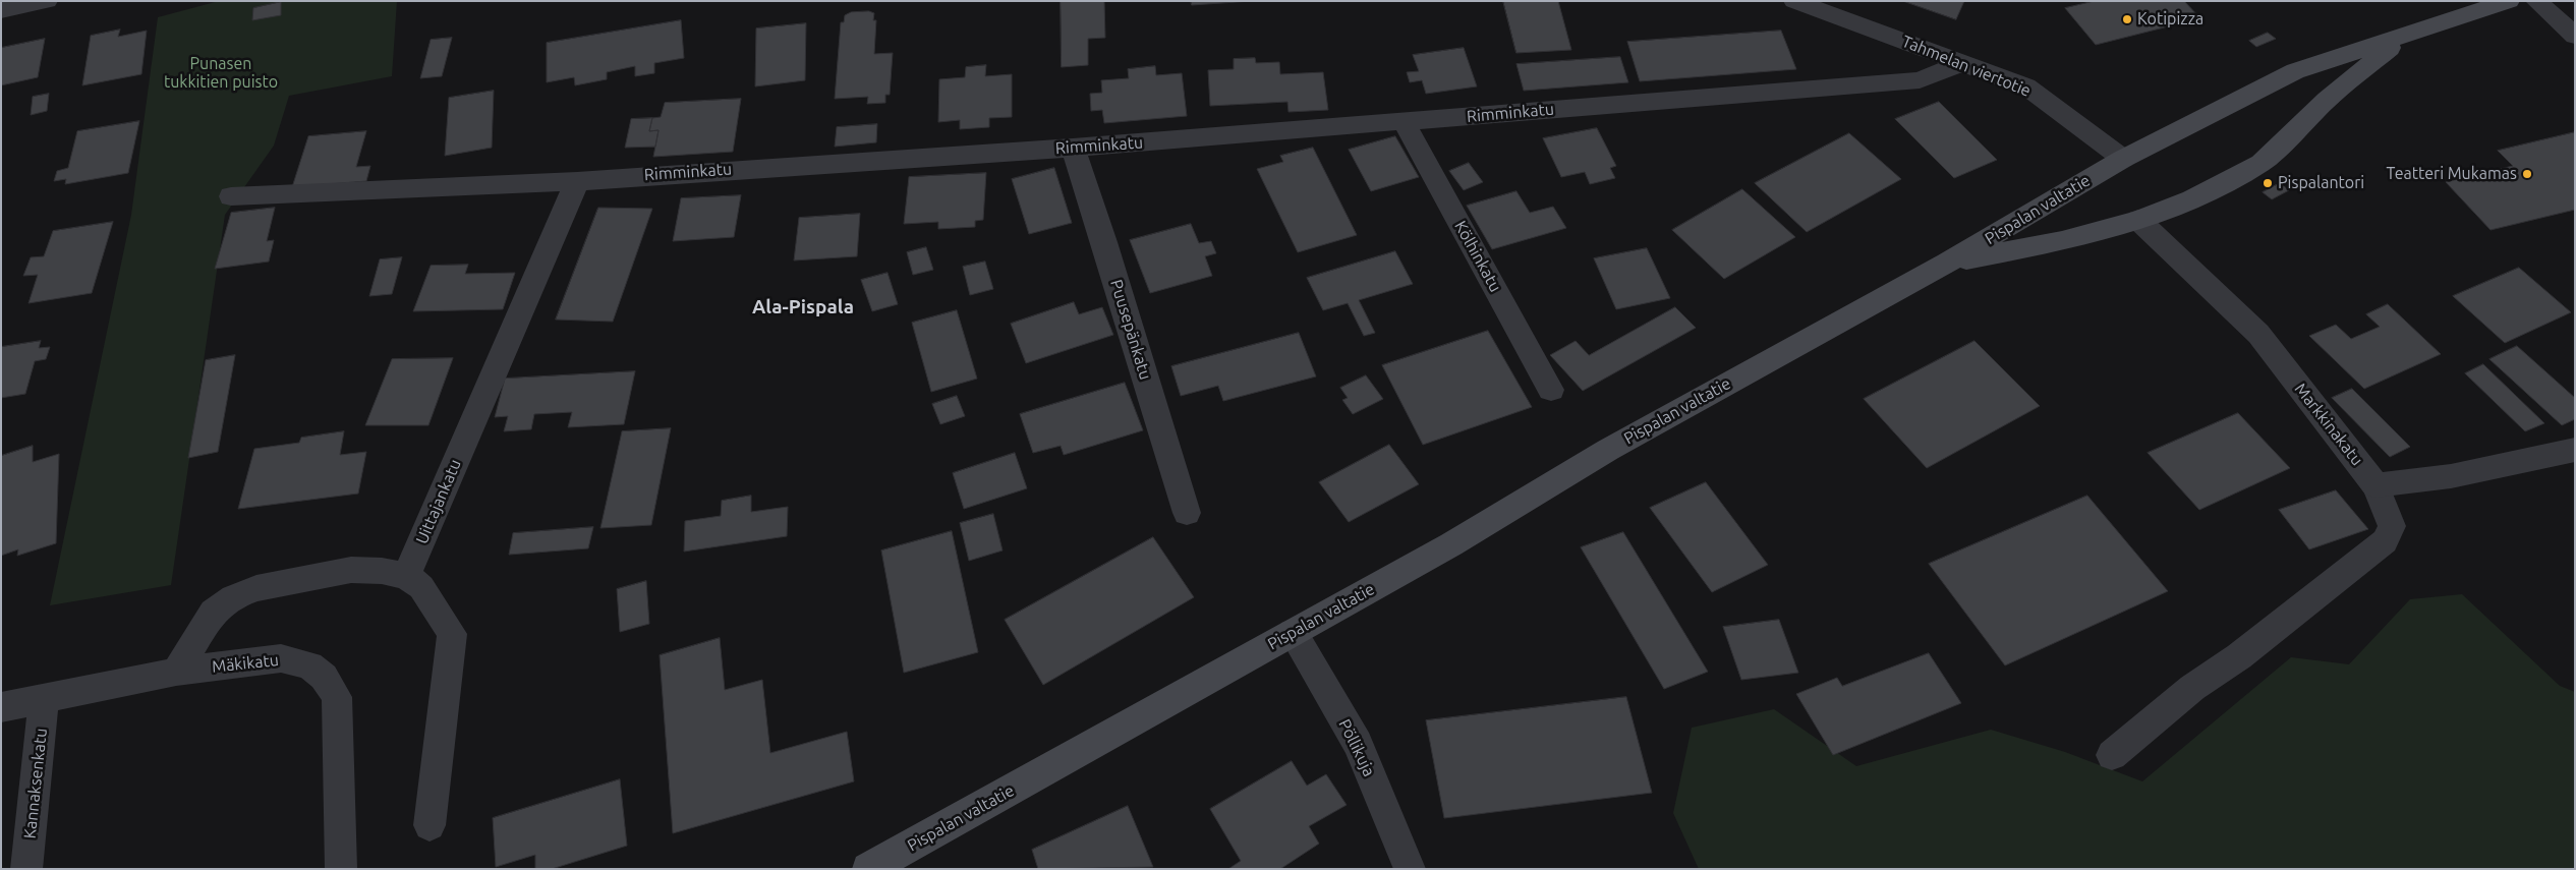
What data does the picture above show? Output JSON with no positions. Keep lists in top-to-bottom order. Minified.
{"streets":{"main road":["Pispalan valtatie"],"street":["Tahmelan viertotie","Rimminkatu","Kölhinkatu","Puusepänkatu","Markkinakatu","Uittajankatu","Mäkikatu","Pöllikuja","Kannaksenkatu"]},"crossings":[["Tahmelan viertotie","Rimminkatu"],["Tahmelan viertotie","Pispalan valtatie"],["Rimminkatu","Kölhinkatu"],["Rimminkatu","Puusepänkatu"],["Rimminkatu","Uittajankatu"],["Pispalan valtatie","Pöllikuja"],["Mäkikatu","Kannaksenkatu"]],"districts":["Ala-Pispala"],"parks":["Punasen tukkitien puisto"],"places":["Kotipizza","Teatteri Mukamas","Pispalantori"]}
